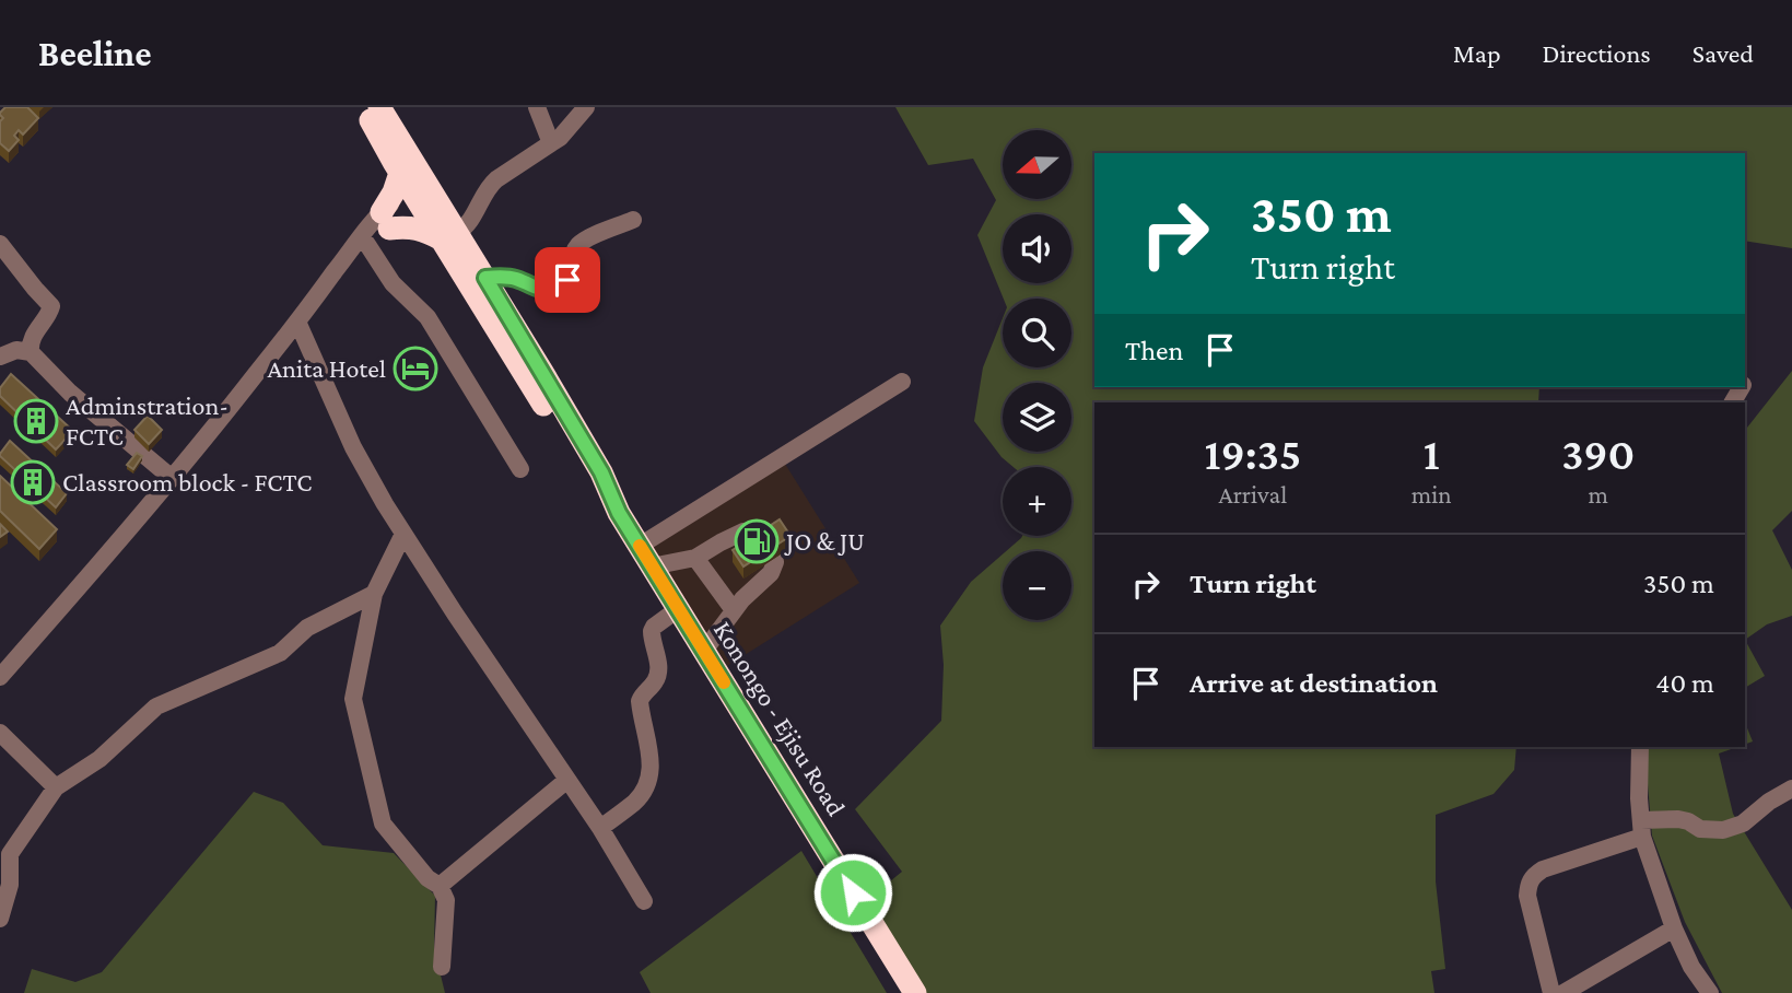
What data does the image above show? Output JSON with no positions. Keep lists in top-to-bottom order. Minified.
{"streets":{"highway":["Konongo - Ejisu Road"]},"places":{"hotel":["Anita Hotel"],"building":["Adminstration- FCTC","Classroom block - FCTC"],"fuel station":["JO & JU"]},"north":"left","page":{"header":"Beeline","nav":["Map","Directions","Saved"],"map_buttons":["+","−"],"turn":["350 m","Turn right"],"then":"Then","eta":["19:35","Arrival","1","min","390","m"],"list":[{"name":"Turn right","value":"350 m"},{"name":"Arrive at destination","value":"40 m"}]}}
